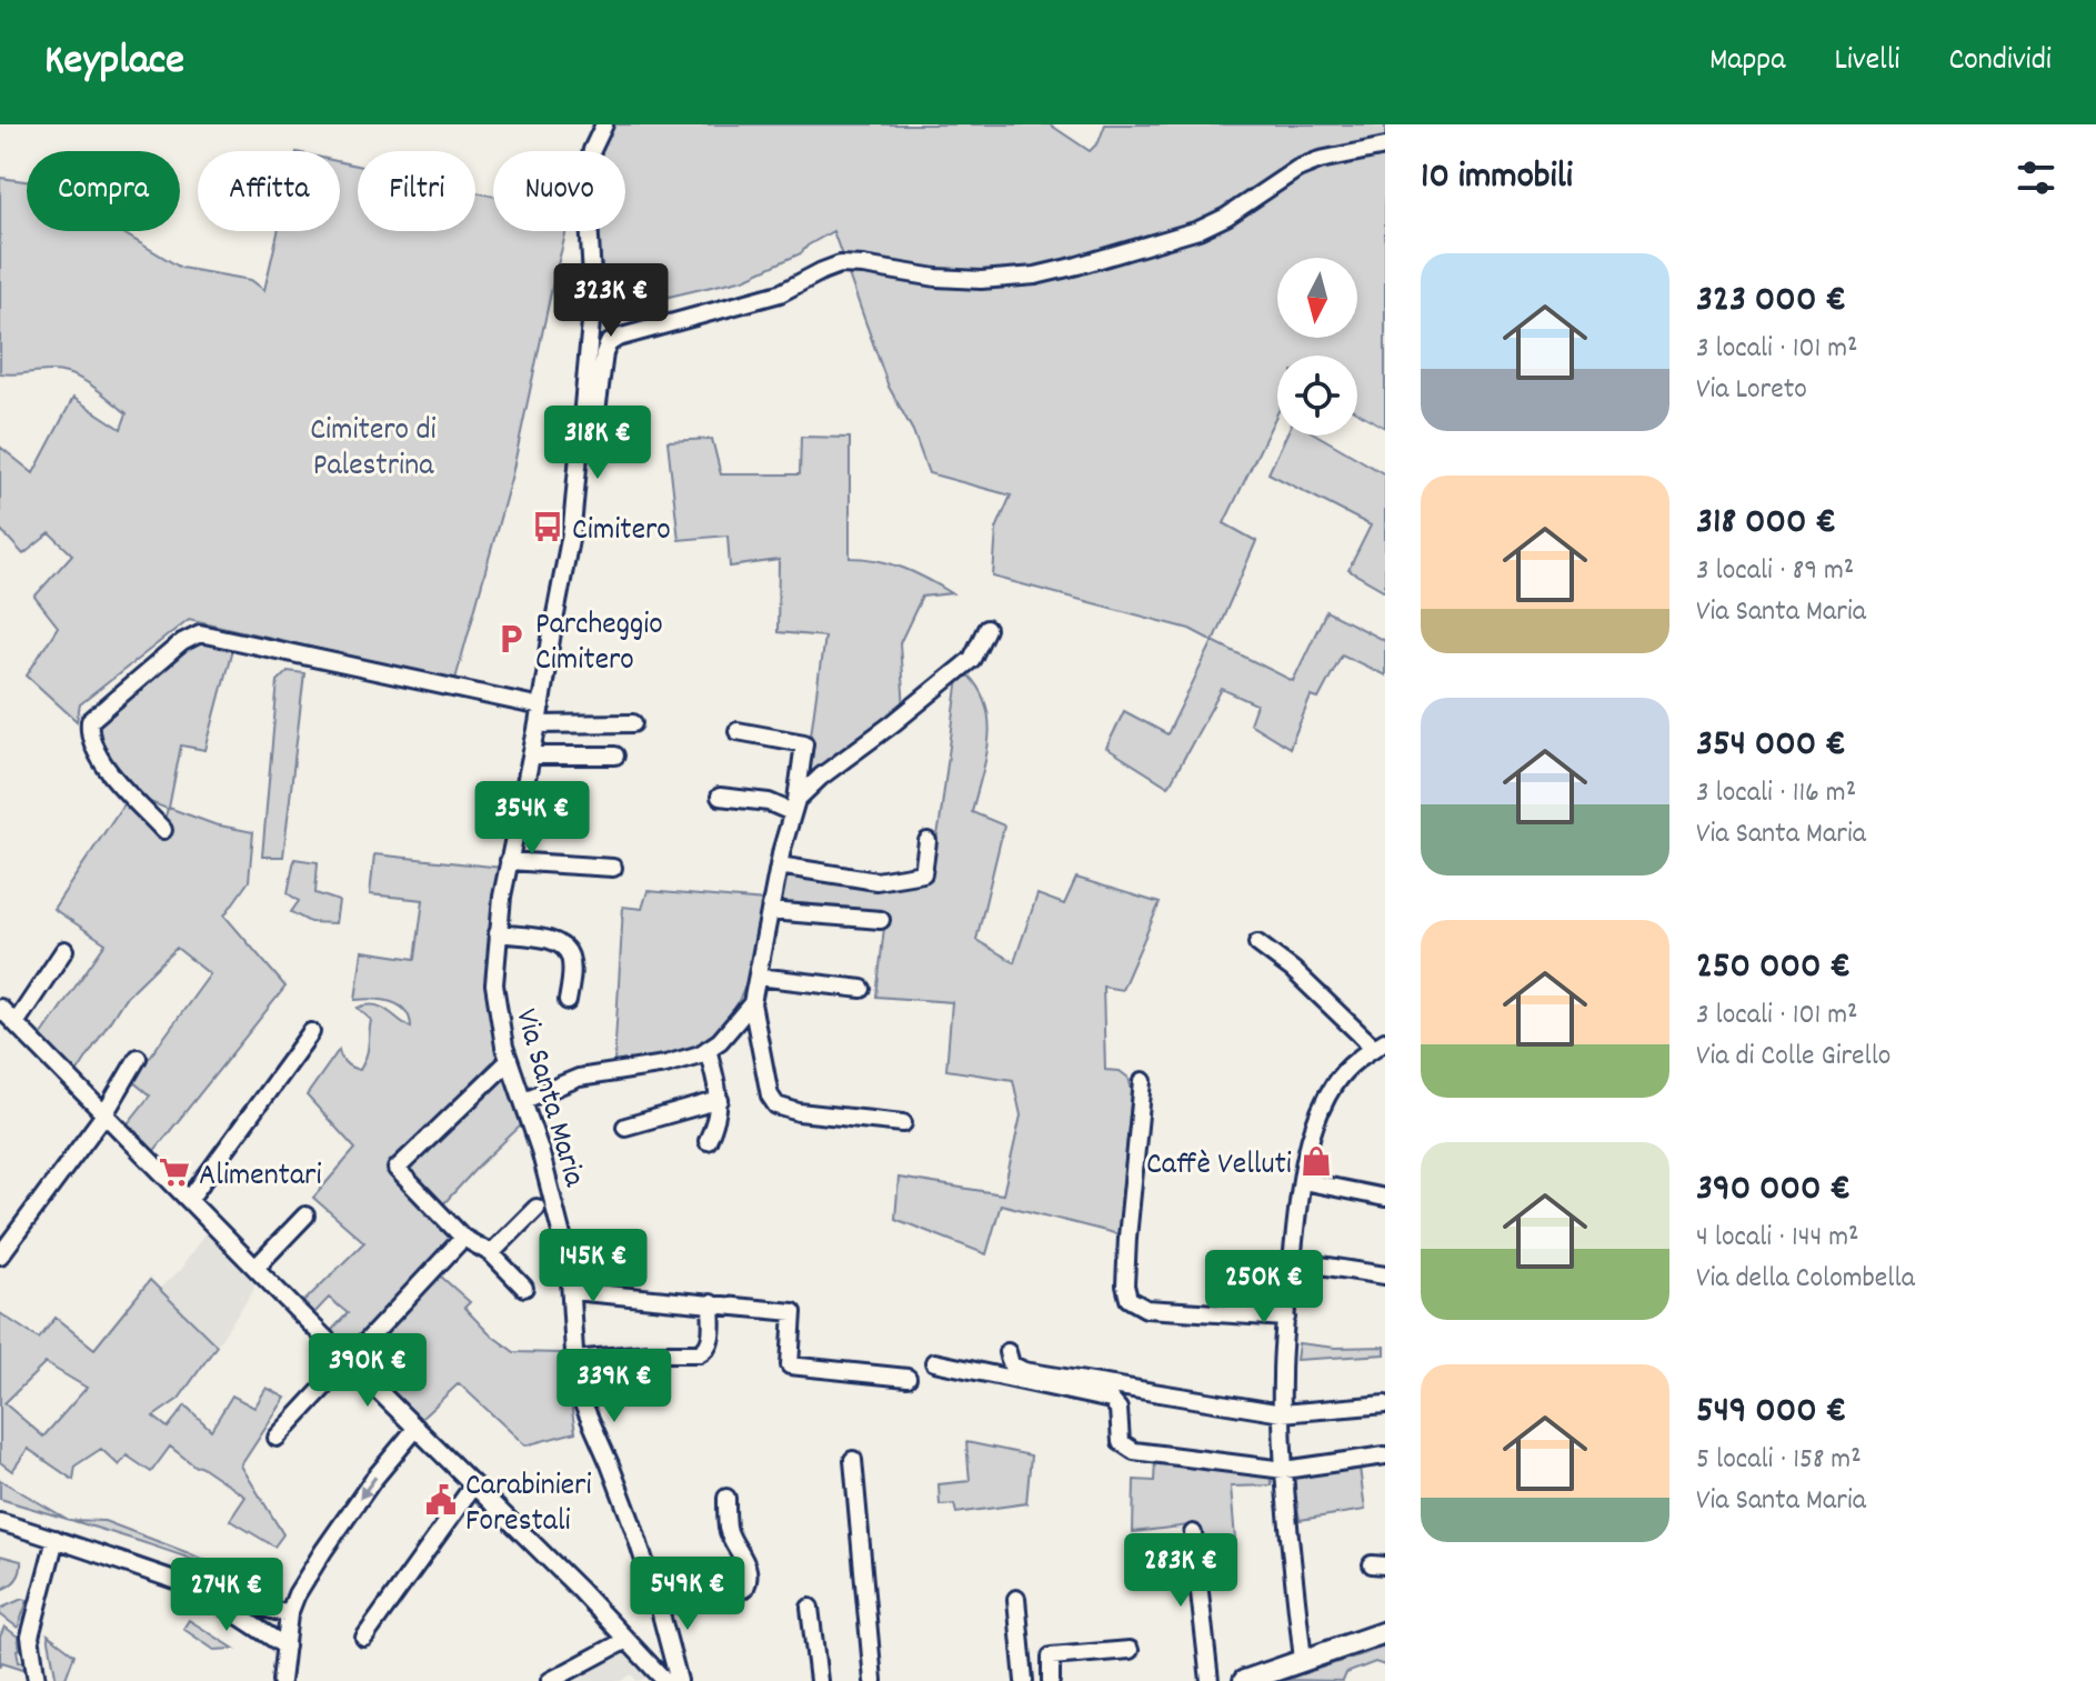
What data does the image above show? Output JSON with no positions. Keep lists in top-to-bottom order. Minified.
{"streets":{"street":["Via Santa Maria"]},"parks":["Cimitero di Palestrina"],"places":{"bus stop":["Cimitero"],"parking":["Parcheggio Cimitero"],"shop":["Caffè Velluti"],"supermarket":["Alimentari"],"public building":["Carabinieri Forestali"]},"north":"bottom","page":{"header":"Keyplace","nav":["Mappa","Livelli","Condividi"],"heading":"10 immobili","chip":["Compra","Affitta","Filtri","Nuovo"],"list":[{"name":"323 000 €","note":"3 locali · 101 m² · Via Loreto"},{"name":"318 000 €","note":"3 locali · 89 m² · Via Santa Maria"},{"name":"354 000 €","note":"3 locali · 116 m² · Via Santa Maria"},{"name":"250 000 €","note":"3 locali · 101 m² · Via di Colle Girello"},{"name":"390 000 €","note":"4 locali · 144 m² · Via della Colombella"},{"name":"549 000 €","note":"5 locali · 158 m² · Via Santa Maria"}],"price":["323K €","318K €","354K €","145K €","250K €","390K €","339K €","283K €","549K €","274K €"]}}
